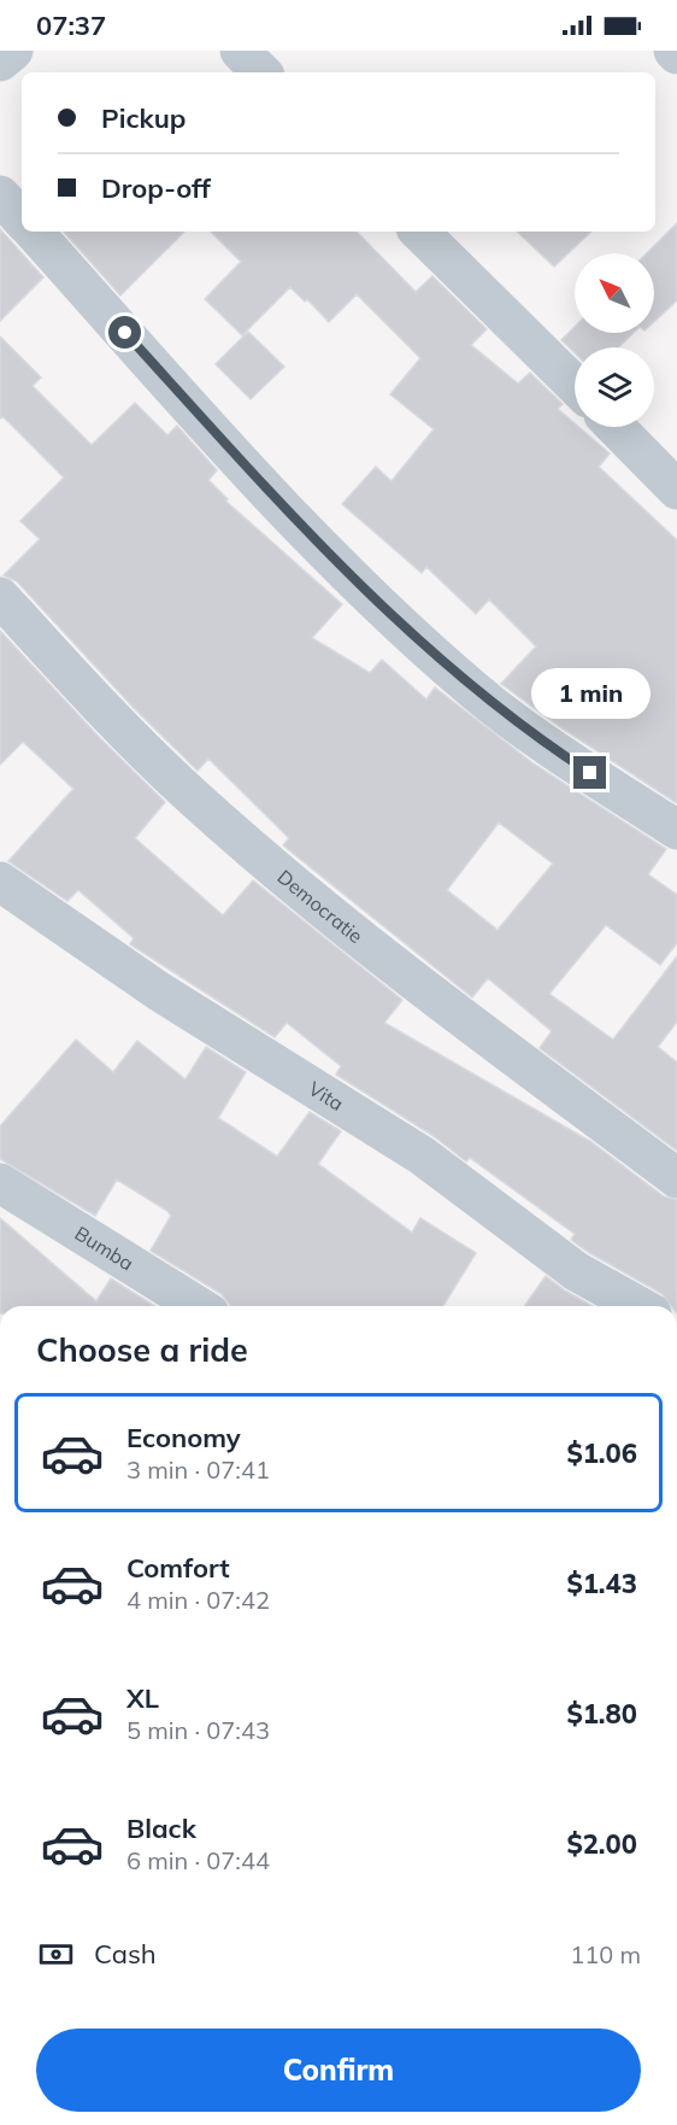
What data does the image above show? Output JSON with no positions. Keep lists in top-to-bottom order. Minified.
{"streets":{"street":["Democratie","Vita","Bumba"]},"north":"top left","page":{"status":"07:37","banner":["Pickup","Drop-off"],"bubble":"1 min","heading":"Choose a ride","list":[{"name":"Economy","note":"3 min · 07:41","value":"$1.06"},{"name":"Comfort","note":"4 min · 07:42","value":"$1.43"},{"name":"XL","note":"5 min · 07:43","value":"$1.80"},{"name":"Black","note":"6 min · 07:44","value":"$2.00"}],"pay":["Cash","110 m"],"buttons":"Confirm"}}
